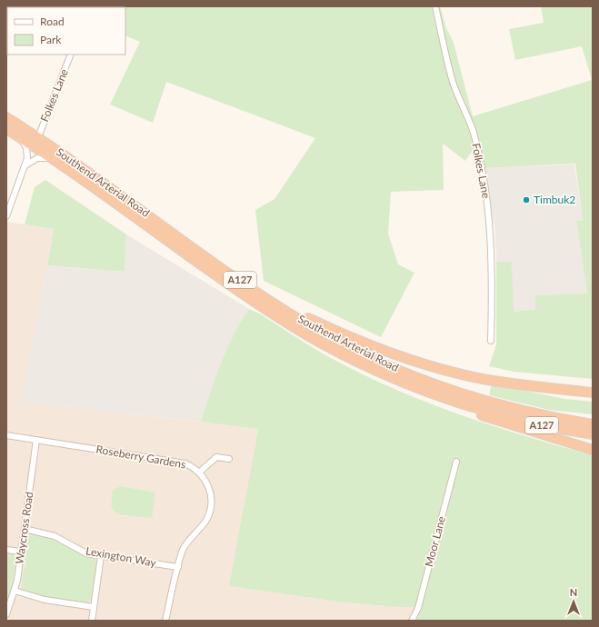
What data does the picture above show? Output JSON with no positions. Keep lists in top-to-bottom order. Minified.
{"streets":{"highway":["Southend Arterial Road","A127"],"street":["Folkes Lane","Roseberry Gardens","Waycross Road","Moor Lane","Lexington Way"]},"crossings":[["Folkes Lane","Southend Arterial Road"],["Roseberry Gardens","Waycross Road"],["Roseberry Gardens","Lexington Way"],["Waycross Road","Lexington Way"]],"places":["Timbuk2"],"legend":["Road","Park"],"north":"top"}
